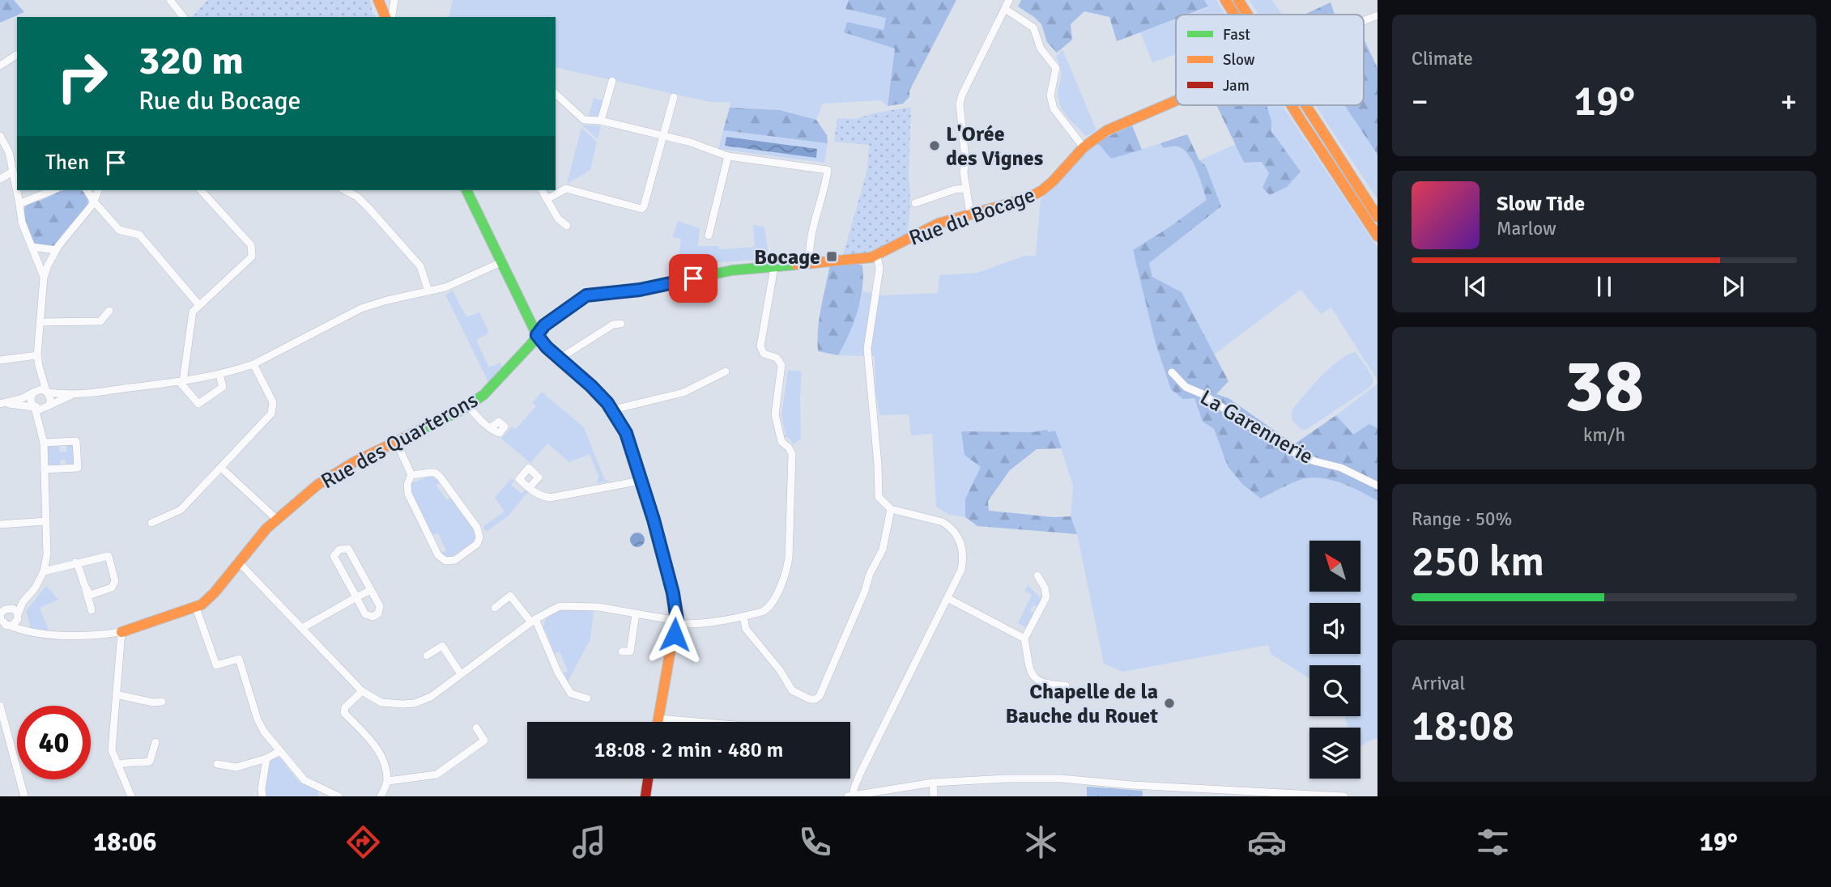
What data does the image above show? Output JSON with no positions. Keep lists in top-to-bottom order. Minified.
{"streets":{"main road":["Rue du Bocage","Rue des Quarterons"],"street":["La Garennerie"]},"crossings":[["Rue du Bocage","Rue des Quarterons"]],"places":{"other":["L'Orée des Vignes","Chapelle de la Bauche du Rouet"],"transit":["Bocage"]},"legend":["Fast","Slow","Jam"],"north":"top left","page":{"tile":["Climate",["38","km/h"],["Range · 50%","250 km"],["Arrival","18:08"]],"turn":["320 m","Rue du Bocage"],"heat":["−","19°","+"],"then":"Then","song":["Slow Tide","Marlow"],"limit":"40","trip":"18:08 · 2 min · 480 m","tabs":["18:06","19°"]}}
